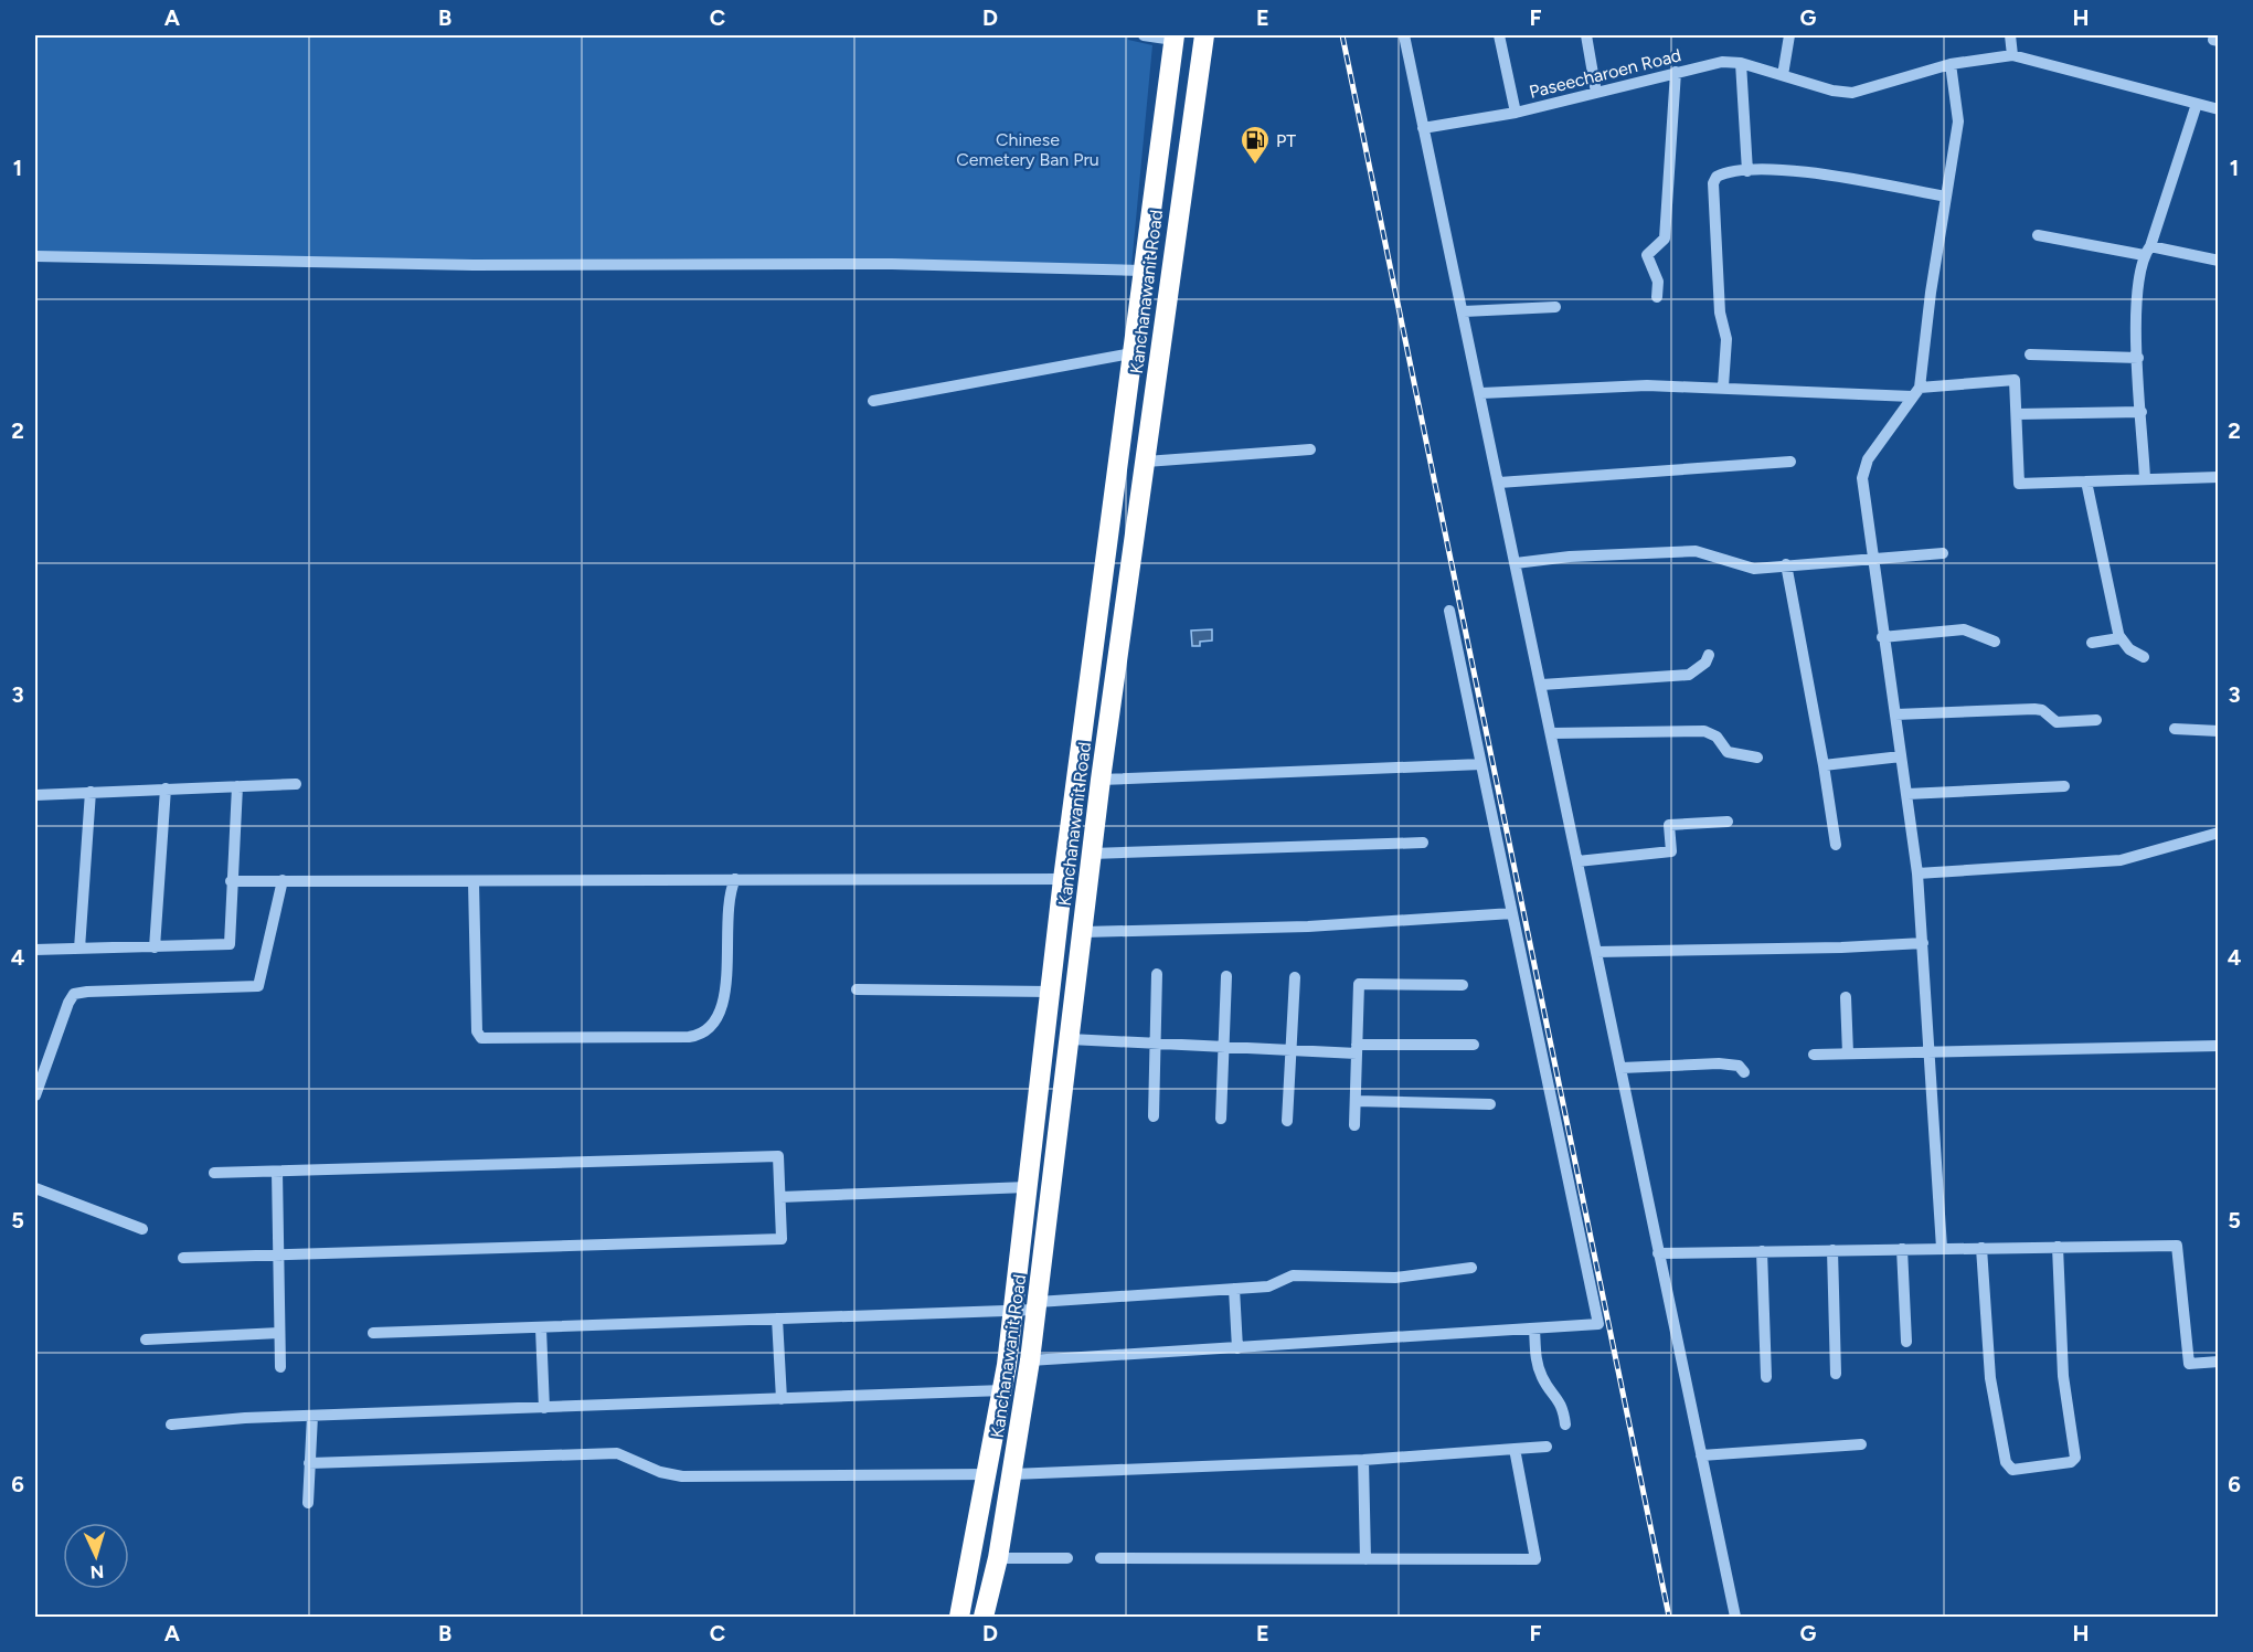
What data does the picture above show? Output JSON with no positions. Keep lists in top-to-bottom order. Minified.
{"streets":{"highway":["Kanchanawanit Road"],"street":["Paseecharoen Road"]},"parks":["Chinese Cemetery Ban Pru"],"places":{"fuel station":["PT"]},"north":"bottom","grid":{"columns":["A","B","C","D","E","F","G","H"],"rows":["1","2","3","4","5","6"]}}
